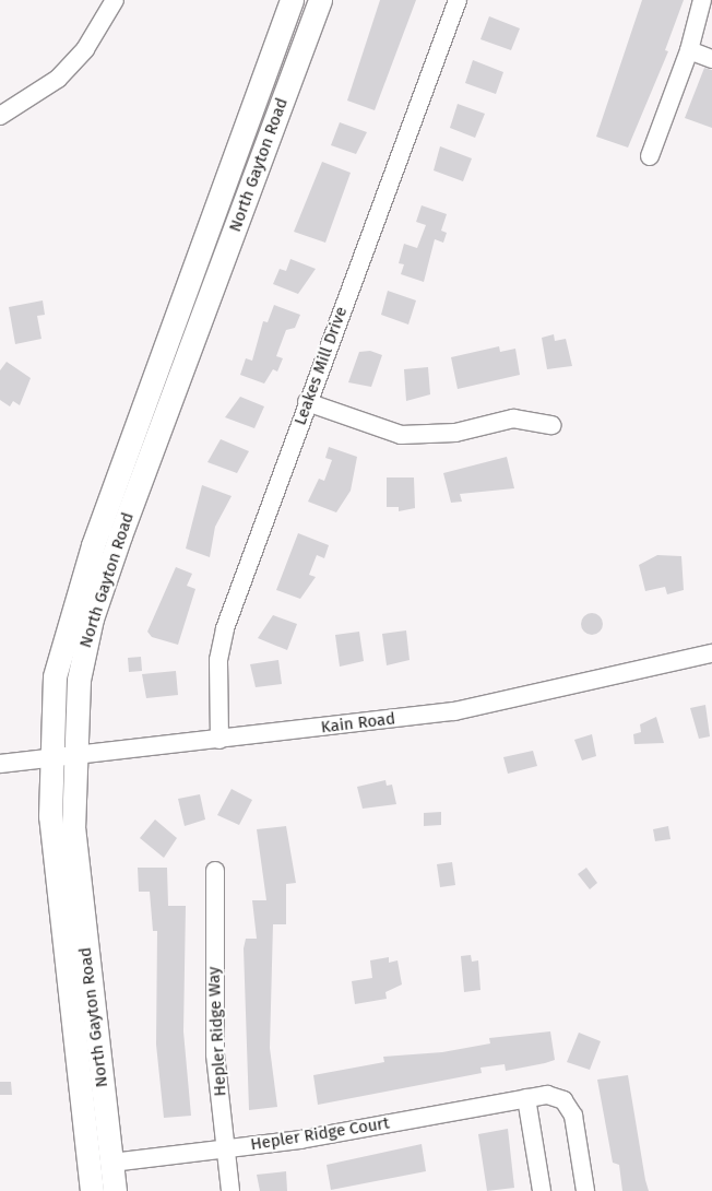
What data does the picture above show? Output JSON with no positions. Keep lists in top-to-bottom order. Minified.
{"streets":{"main road":["North Gayton Road"],"street":["Leakes Mill Drive","Kain Road","Hepler Ridge Way","Hepler Ridge Court"]},"crossings":[["North Gayton Road","Kain Road"],["North Gayton Road","Hepler Ridge Court"],["Leakes Mill Drive","Kain Road"],["Hepler Ridge Way","Hepler Ridge Court"]]}
